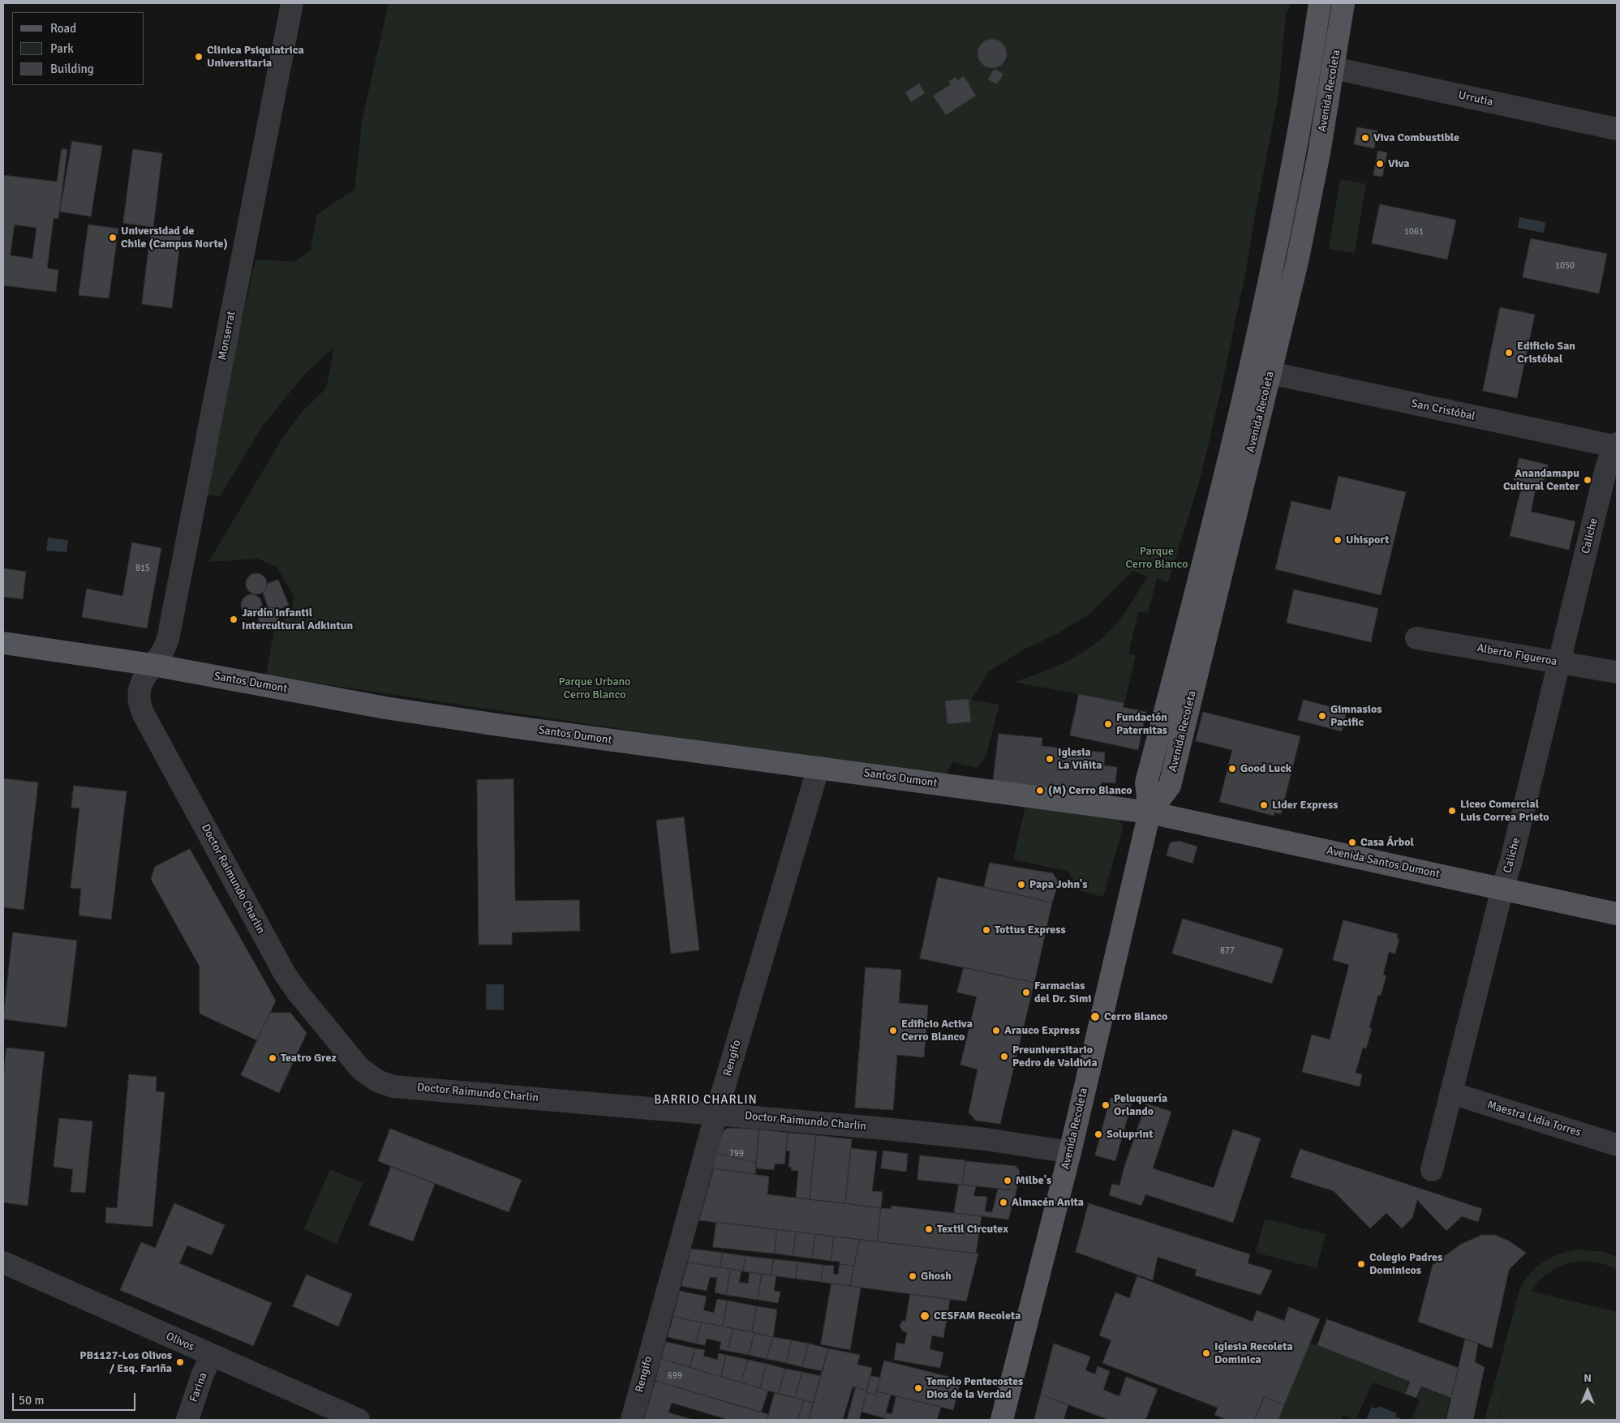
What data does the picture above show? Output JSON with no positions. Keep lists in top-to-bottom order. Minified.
{"streets":{"main road":["Avenida Recoleta","Santos Dumont","Avenida Santos Dumont"],"street":["Urrutia","Monserrat","San Cristóbal","Caliche","Alberto Figueroa","Doctor Raimundo Charlin","Rengifo","Maestra Lidia Torres","Olivos","Farina"]},"crossings":[["Avenida Recoleta","Urrutia"],["Avenida Recoleta","San Cristóbal"],["Avenida Recoleta","Santos Dumont"],["Avenida Recoleta","Avenida Santos Dumont"],["Avenida Recoleta","Doctor Raimundo Charlin"],["Monserrat","Santos Dumont"],["Monserrat","Doctor Raimundo Charlin"],["San Cristóbal","Caliche"],["Caliche","Alberto Figueroa"],["Caliche","Avenida Santos Dumont"],["Caliche","Maestra Lidia Torres"],["Santos Dumont","Avenida Santos Dumont"],["Santos Dumont","Doctor Raimundo Charlin"],["Santos Dumont","Rengifo"],["Doctor Raimundo Charlin","Rengifo"],["Olivos","Farina"]],"districts":["BARRIO CHARLIN"],"parks":["Parque Cerro Blanco","Parque Urbano Cerro Blanco"],"places":["Clinica Psiquiatrica Universitaria","Viva Combustible","Viva","Universidad de Chile (Campus Norte)","Edificio San Cristóbal","Anandamapu Cultural Center","Uhisport","Jardín Infantil Intercultural Adkintun","Gimnasios Pacific","Fundación Paternitas","Iglesia La Viñita","Good Luck","(M) Cerro Blanco","Lider Express","Liceo Comercial Luis Correa Prieto","Casa Árbol","Papa John's","Tottus Express","Farmacias del Dr. Simi","Cerro Blanco","Edificio Activa Cerro Blanco","Arauco Express","Preuniversitario Pedro de Valdivia","Teatro Grez","Peluquería Orlando","Soluprint","Milbe's","Almacén Anita","Textil Circutex","Colegio Padres Dominicos","Ghosh","CESFAM Recoleta","Iglesia Recoleta Dominica","PB1127-Los Olivos / Esq. Fariña","Templo Pentecostes Dios de la Verdad"],"house_numbers":["1061","1050","815","877","799","699"],"legend":["Road","Park","Building"],"scale_bar":"50 m","north":"top"}
